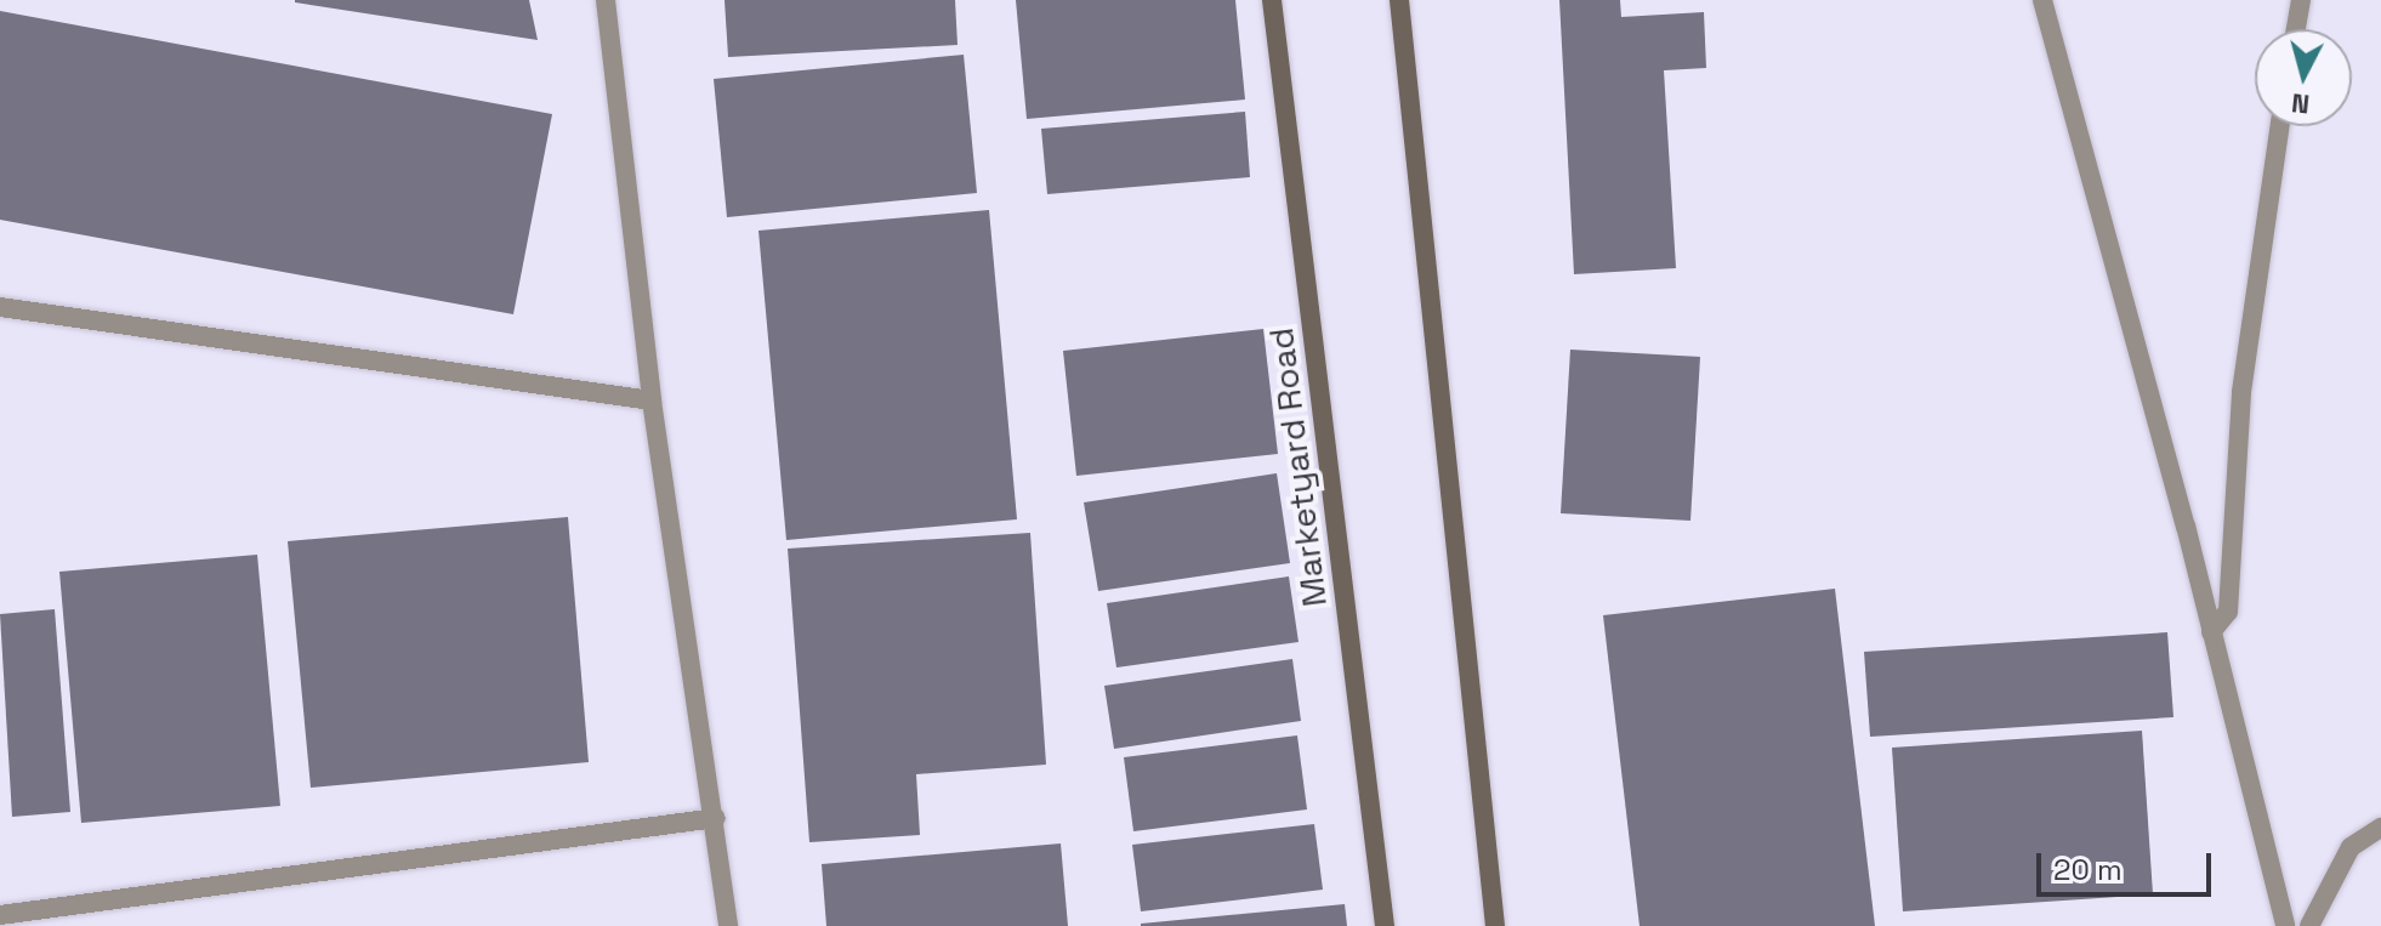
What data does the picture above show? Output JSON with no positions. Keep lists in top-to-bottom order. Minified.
{"streets":{"street":["Marketyard Road"]},"scale_bar":"20 m","north":"bottom"}
